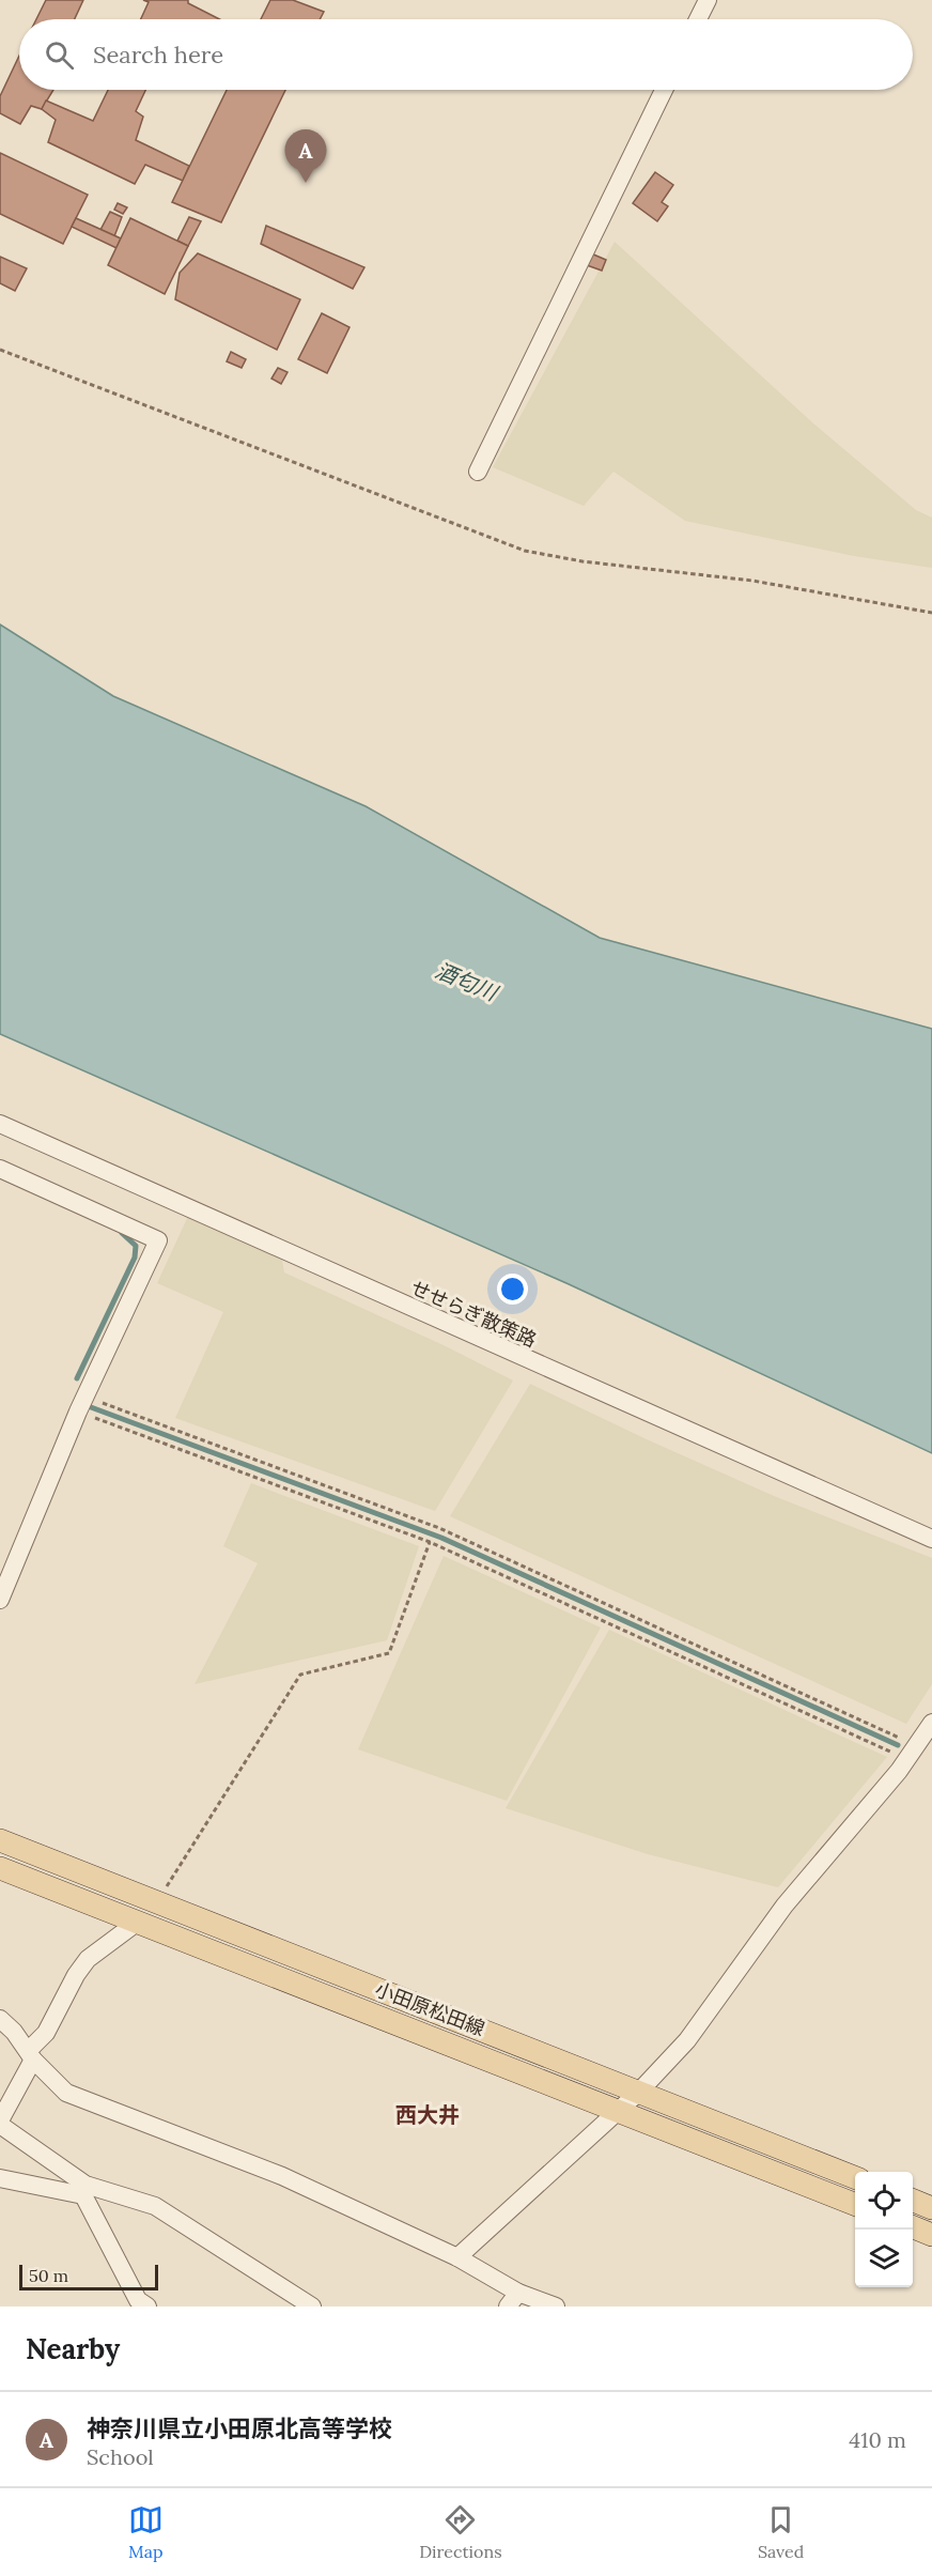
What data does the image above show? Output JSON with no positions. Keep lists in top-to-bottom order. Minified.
{"streets":{"main road":["小田原松田線"],"street":["せせらぎ散策路"]},"districts":["西大井"],"water":["酒匂川"],"scale_bar":"50 m","page":{"search":"Search here","pins":"A","scale":"50 m","heading":"Nearby","list":[{"mark":"A","name":"神奈川県立小田原北高等学校","note":"School","value":"410 m"}],"nav":["Map","Directions","Saved"]}}
